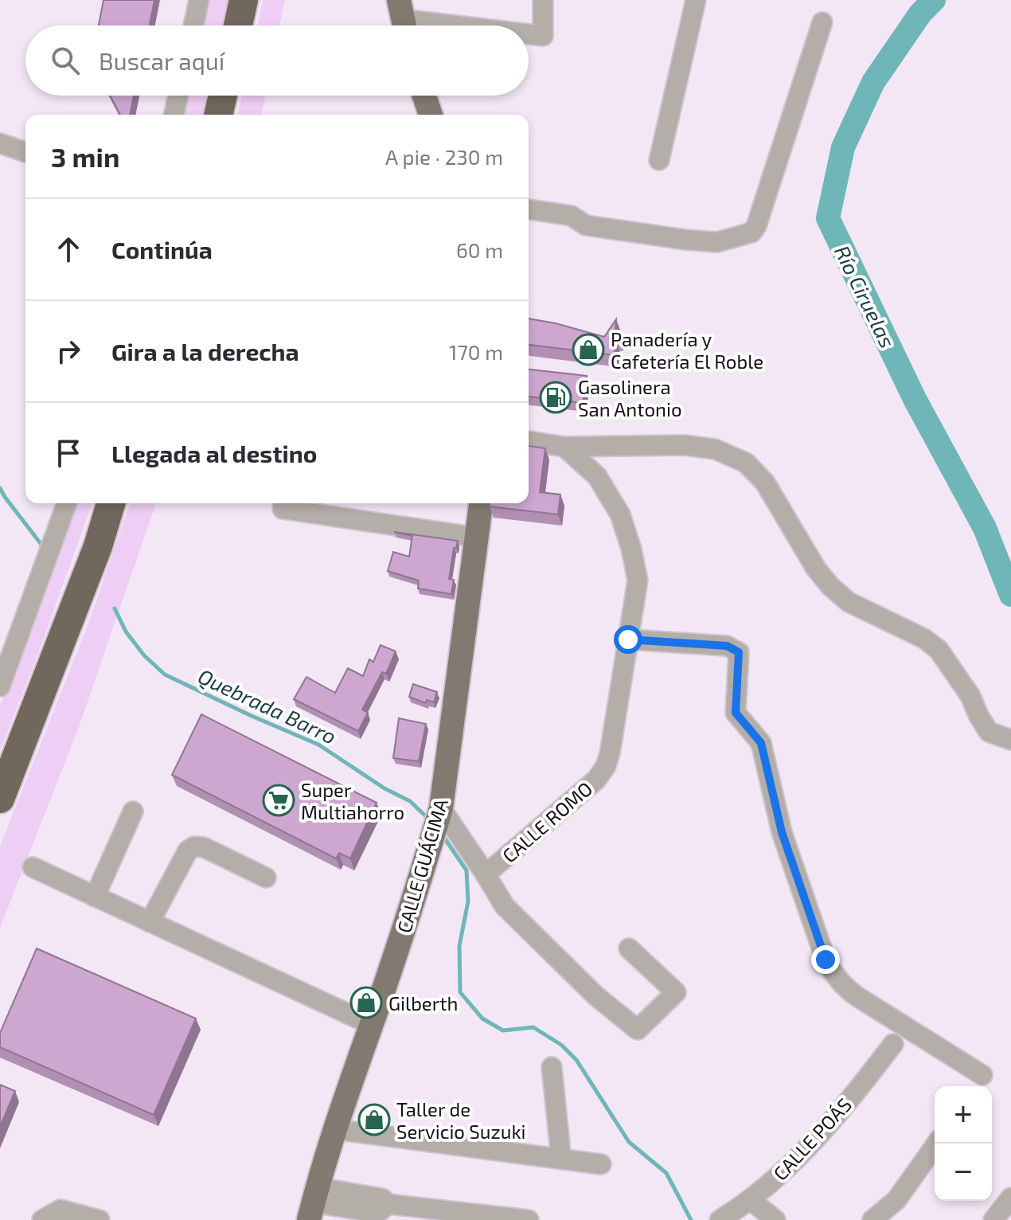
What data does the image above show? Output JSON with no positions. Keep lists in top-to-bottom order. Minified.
{"streets":{"main road":["CALLE GUÁCIMA"],"street":["CALLE ROMO","CALLE POÁS"]},"crossings":[["CALLE ROMO","CALLE GUÁCIMA"]],"water":["Río Ciruelas","Quebrada Barro"],"places":{"shop":["Panadería y Cafetería El Roble","Gilberth","Taller de Servicio Suzuki"],"fuel station":["Gasolinera San Antonio"],"supermarket":["Super Multiahorro"]},"page":{"search":"Buscar aquí","heading":["3 min","A pie · 230 m"],"list":[["Continúa","60 m"],["Gira a la derecha","170 m"],"Llegada al destino"],"map_buttons":["+","−"]}}
